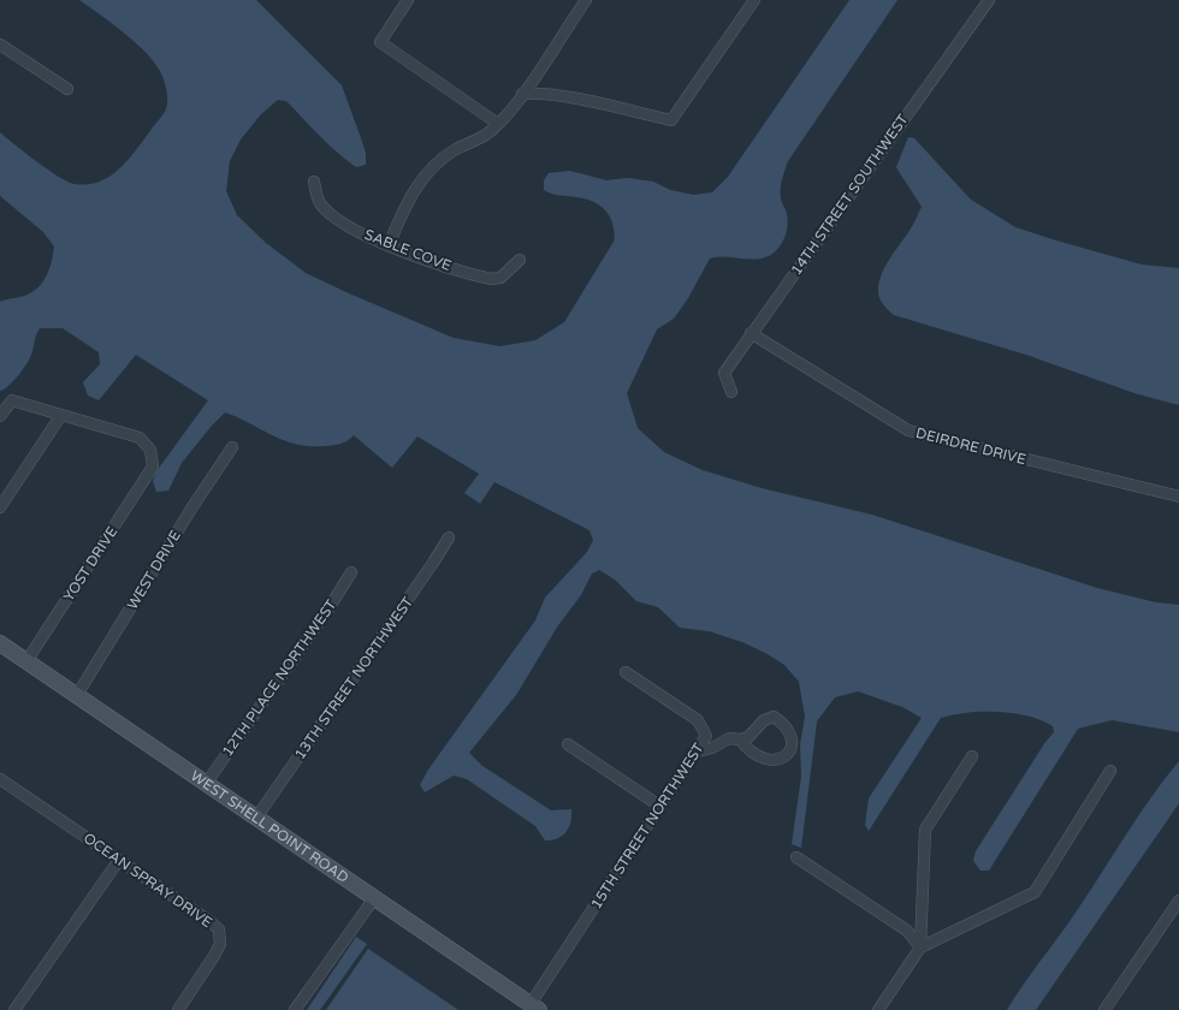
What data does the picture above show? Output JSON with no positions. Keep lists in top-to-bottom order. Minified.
{"streets":{"street":["14TH STREET SOUTHWEST","SABLE COVE","DEIRDRE DRIVE","YOST DRIVE","WEST DRIVE","12TH PLACE NORTHWEST","13TH STREET NORTHWEST","15TH STREET NORTHWEST","WEST SHELL POINT ROAD","OCEAN SPRAY DRIVE"]},"crossings":[["14TH STREET SOUTHWEST","DEIRDRE DRIVE"],["YOST DRIVE","WEST SHELL POINT ROAD"],["WEST DRIVE","WEST SHELL POINT ROAD"],["12TH PLACE NORTHWEST","WEST SHELL POINT ROAD"],["13TH STREET NORTHWEST","WEST SHELL POINT ROAD"],["15TH STREET NORTHWEST","WEST SHELL POINT ROAD"]]}
